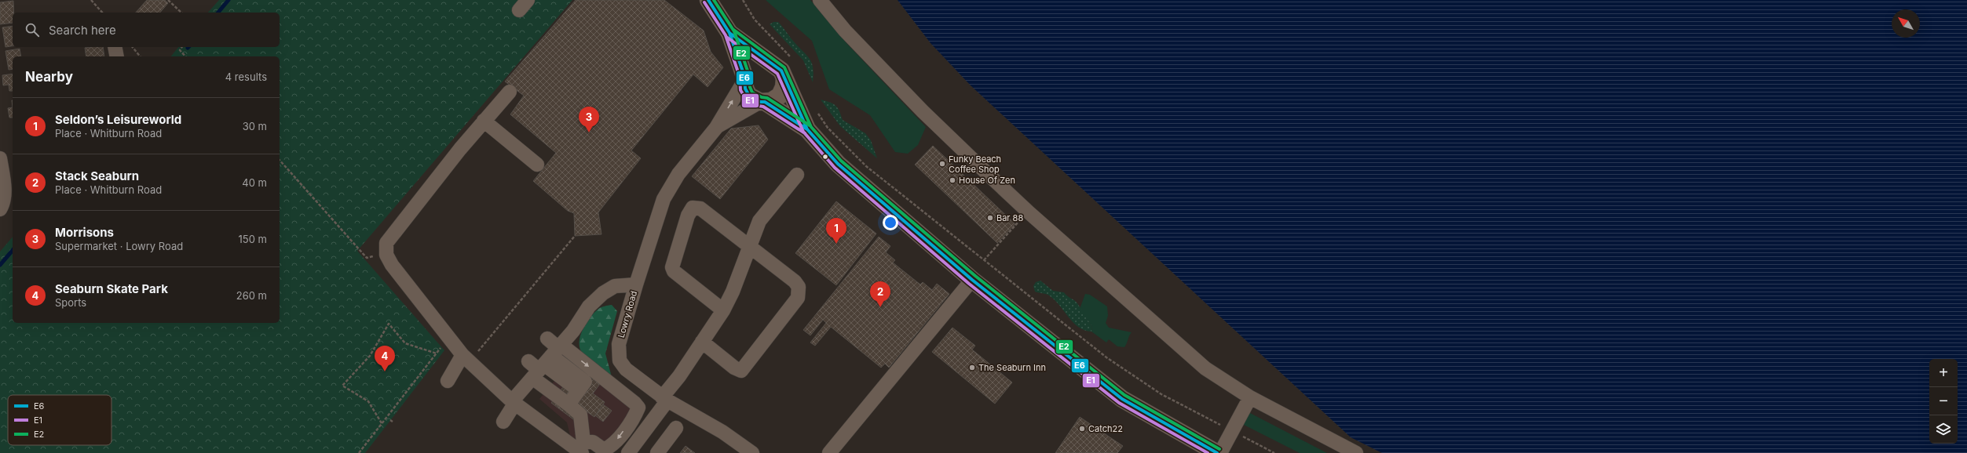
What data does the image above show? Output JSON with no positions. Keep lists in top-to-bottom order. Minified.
{"streets":{"street":["Lowry Road"]},"places":["Funky Beach Coffee Shop","House Of Zen","Bar 88","The Seaburn Inn","Catch22"],"lines":["transit line E6","transit line E2","transit line E1"],"legend":["E6","E1","E2"],"north":"top left","page":{"search":"Search here","heading":["Nearby","4 results"],"list":[{"mark":"1","name":"Seldon’s Leisureworld","note":"Place · Whitburn Road","value":"30 m"},{"mark":"2","name":"Stack Seaburn","note":"Place · Whitburn Road","value":"40 m"},{"mark":"3","name":"Morrisons","note":"Supermarket · Lowry Road","value":"150 m"},{"mark":"4","name":"Seaburn Skate Park","note":"Sports","value":"260 m"}],"pins":["3","1","2","4"],"map_buttons":["+","−"]}}
